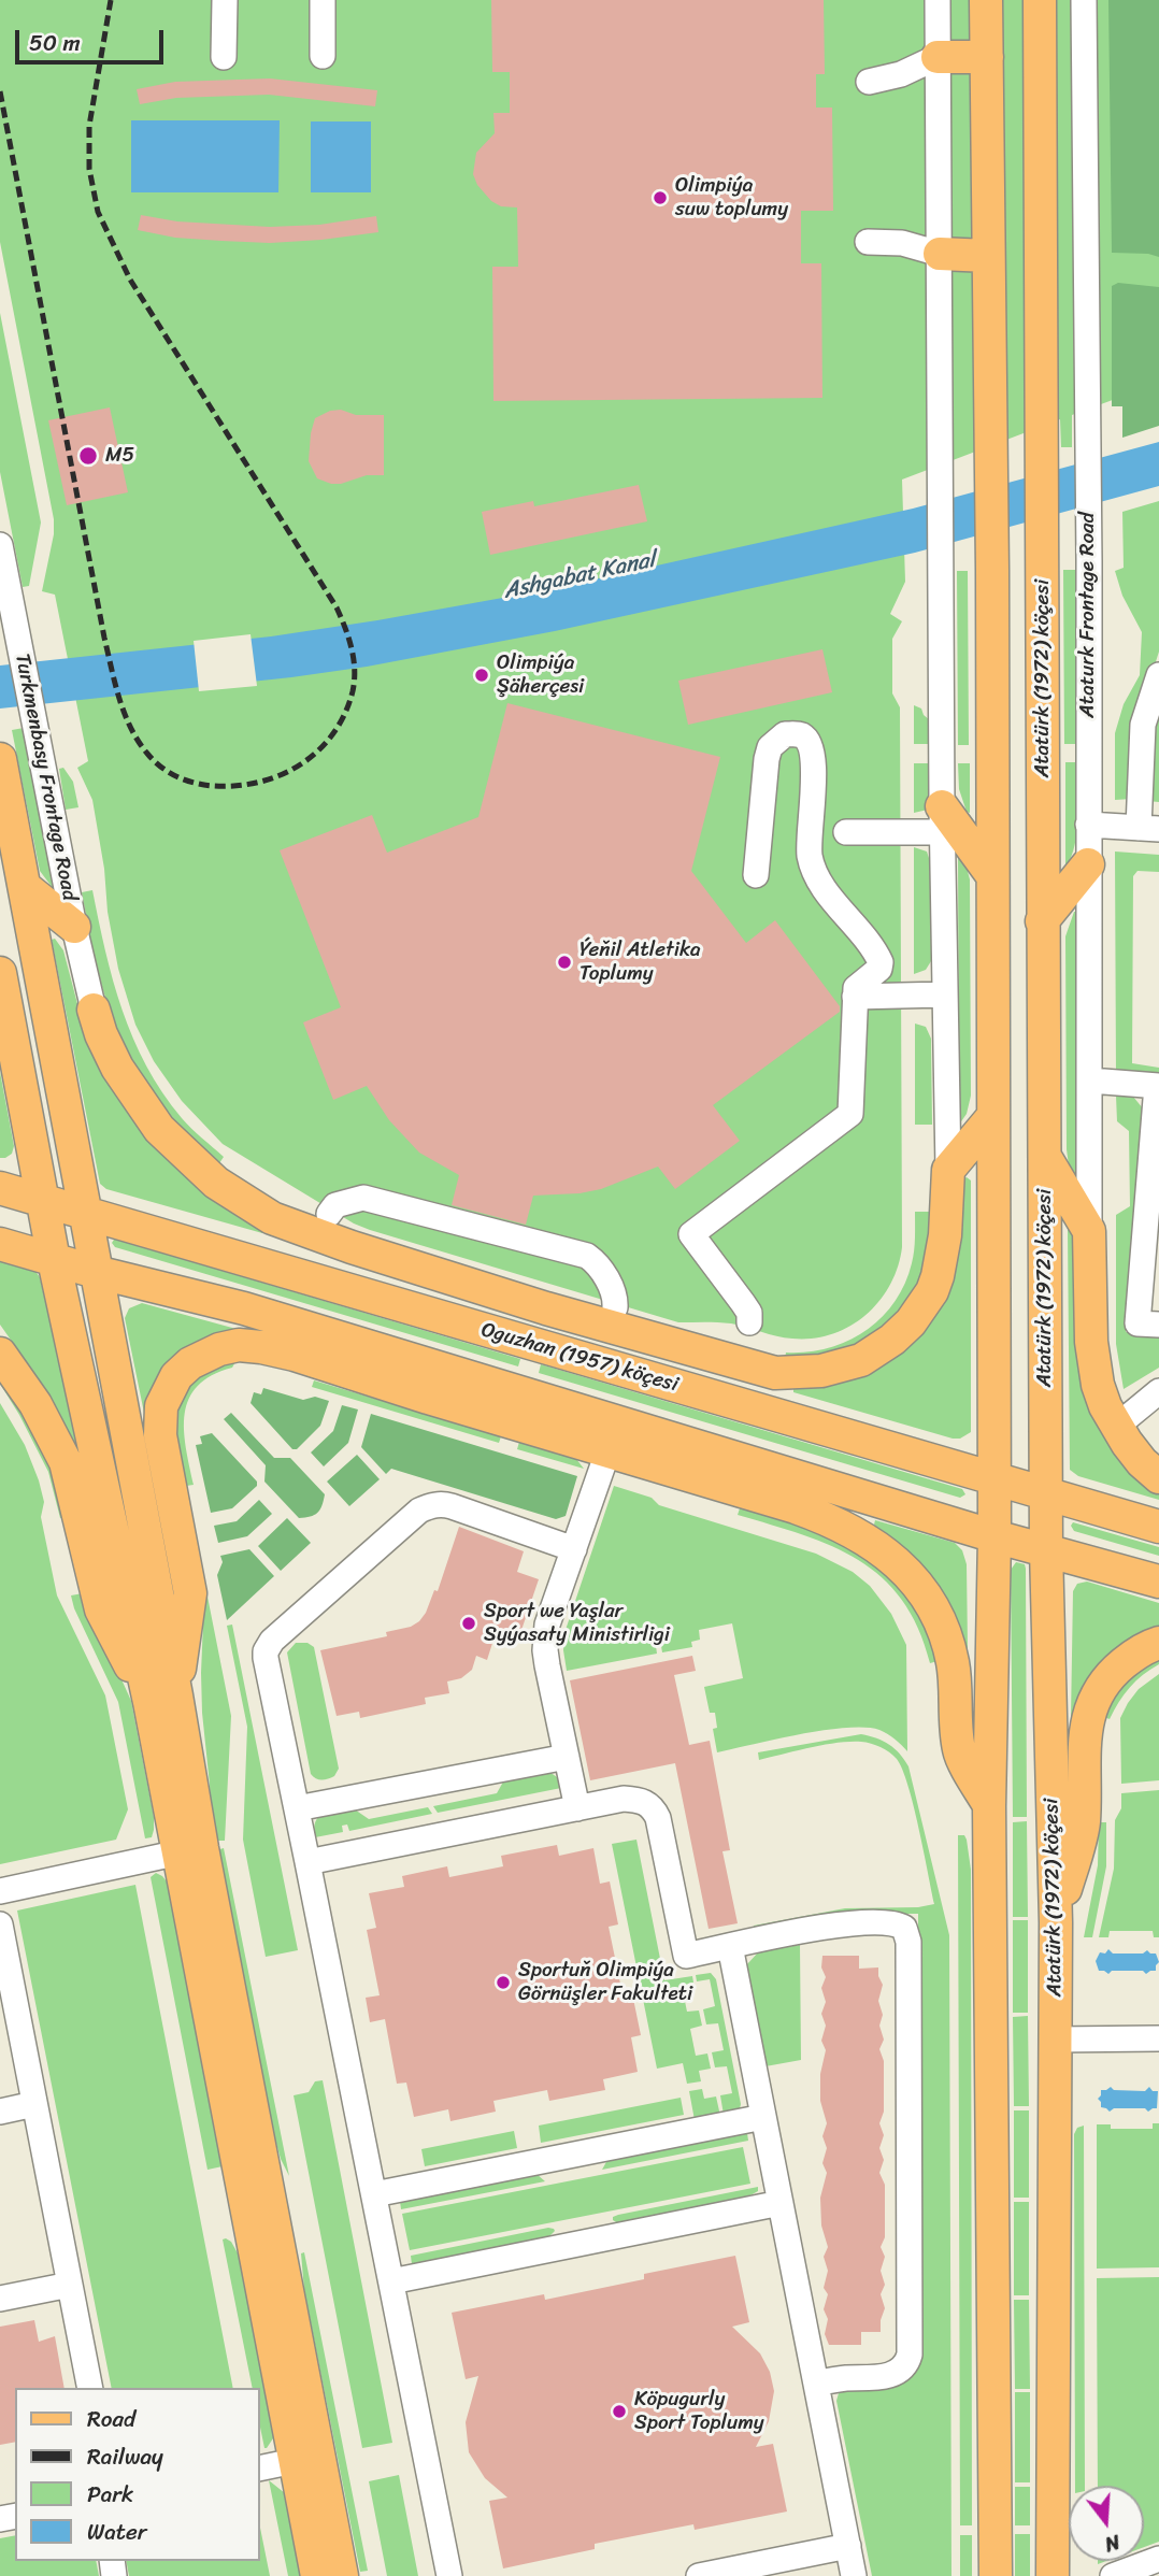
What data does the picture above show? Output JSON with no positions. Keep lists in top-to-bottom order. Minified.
{"streets":{"main road":["Atatürk (1972) köçesi","Oguzhan (1957) köçesi"],"street":["Ataturk Frontage Road","Turkmenbasy Frontage Road"]},"crossings":[["Atatürk (1972) köçesi","Oguzhan (1957) köçesi"]],"water":["Ashgabat Kanal"],"places":["Olimpiýa suw toplumy","M5","Olimpiýa Şäherçesi","Ýeňil Atletika Toplumy","Sport we Yaşlar Syýasaty Ministirligi","Sportuň Olimpiýa Görnüşler Fakulteti","Köpugurly Sport Toplumy"],"legend":["Road","Railway","Park","Water"],"scale_bar":"50 m","north":"bottom"}
